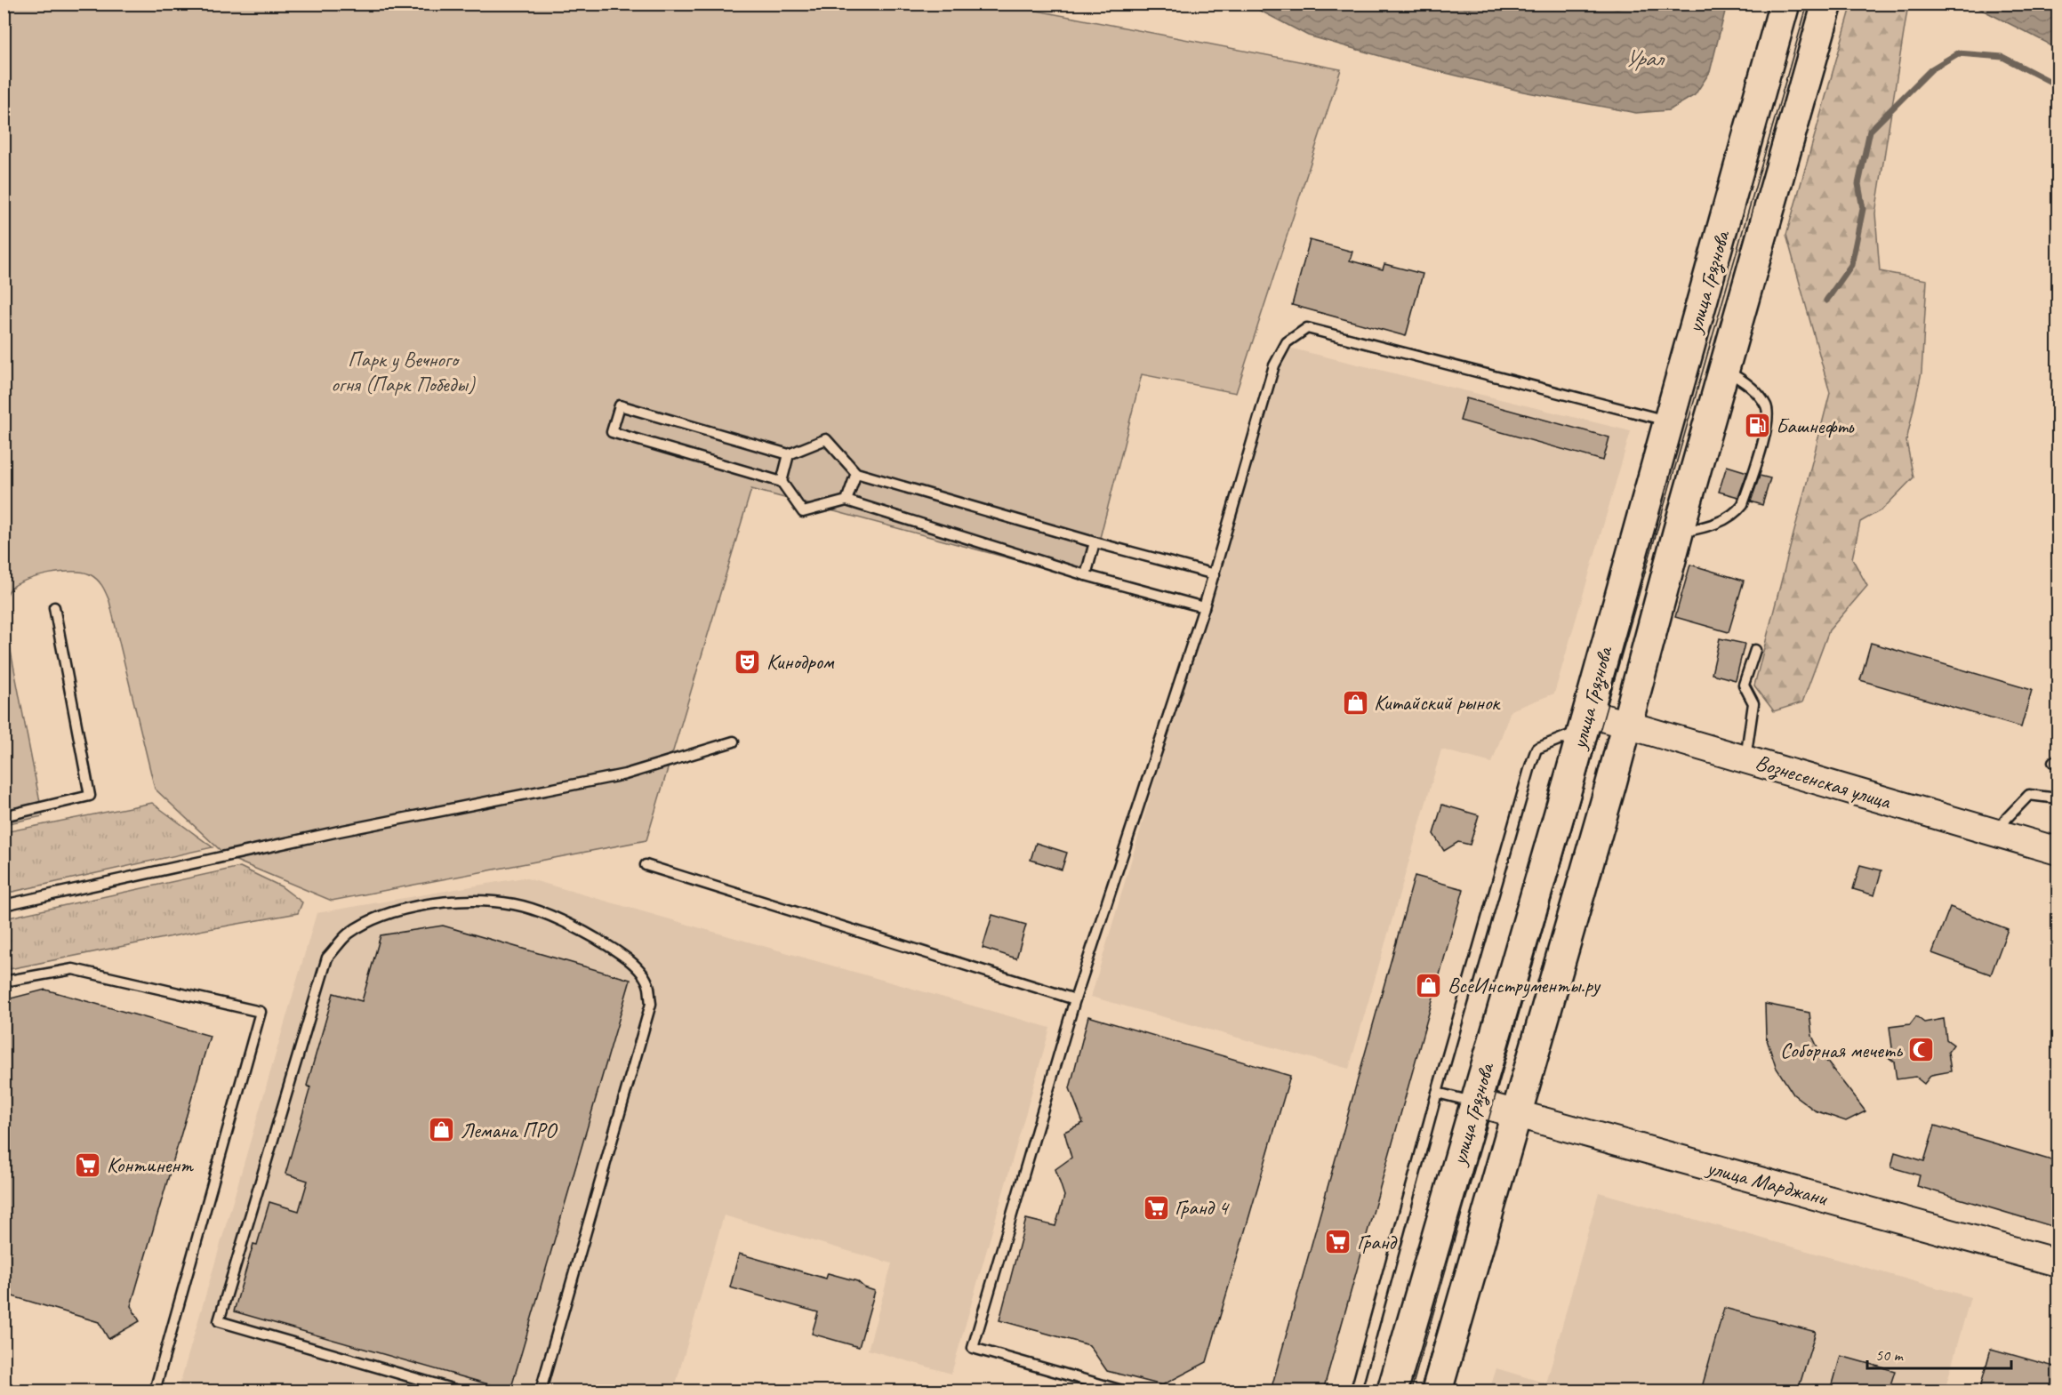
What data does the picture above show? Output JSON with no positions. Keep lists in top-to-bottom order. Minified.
{"streets":{"main road":["улица Грязнова"],"street":["Вознесенская улица","улица Марджани"]},"crossings":[["улица Грязнова","Вознесенская улица"],["улица Грязнова","улица Марджани"]],"water":["Урал"],"parks":["Парк у Вечного огня (Парк Победы)"],"places":{"fuel station":["Башнефть"],"theatre":["Кинодром"],"shop":["Китайский рынок","ВсеИнструменты.ру","Лемана ПРО"],"mosque":["Соборная мечеть"],"supermarket":["Континент","Гранд 4","Гранд"]},"scale_bar":"50 m"}
